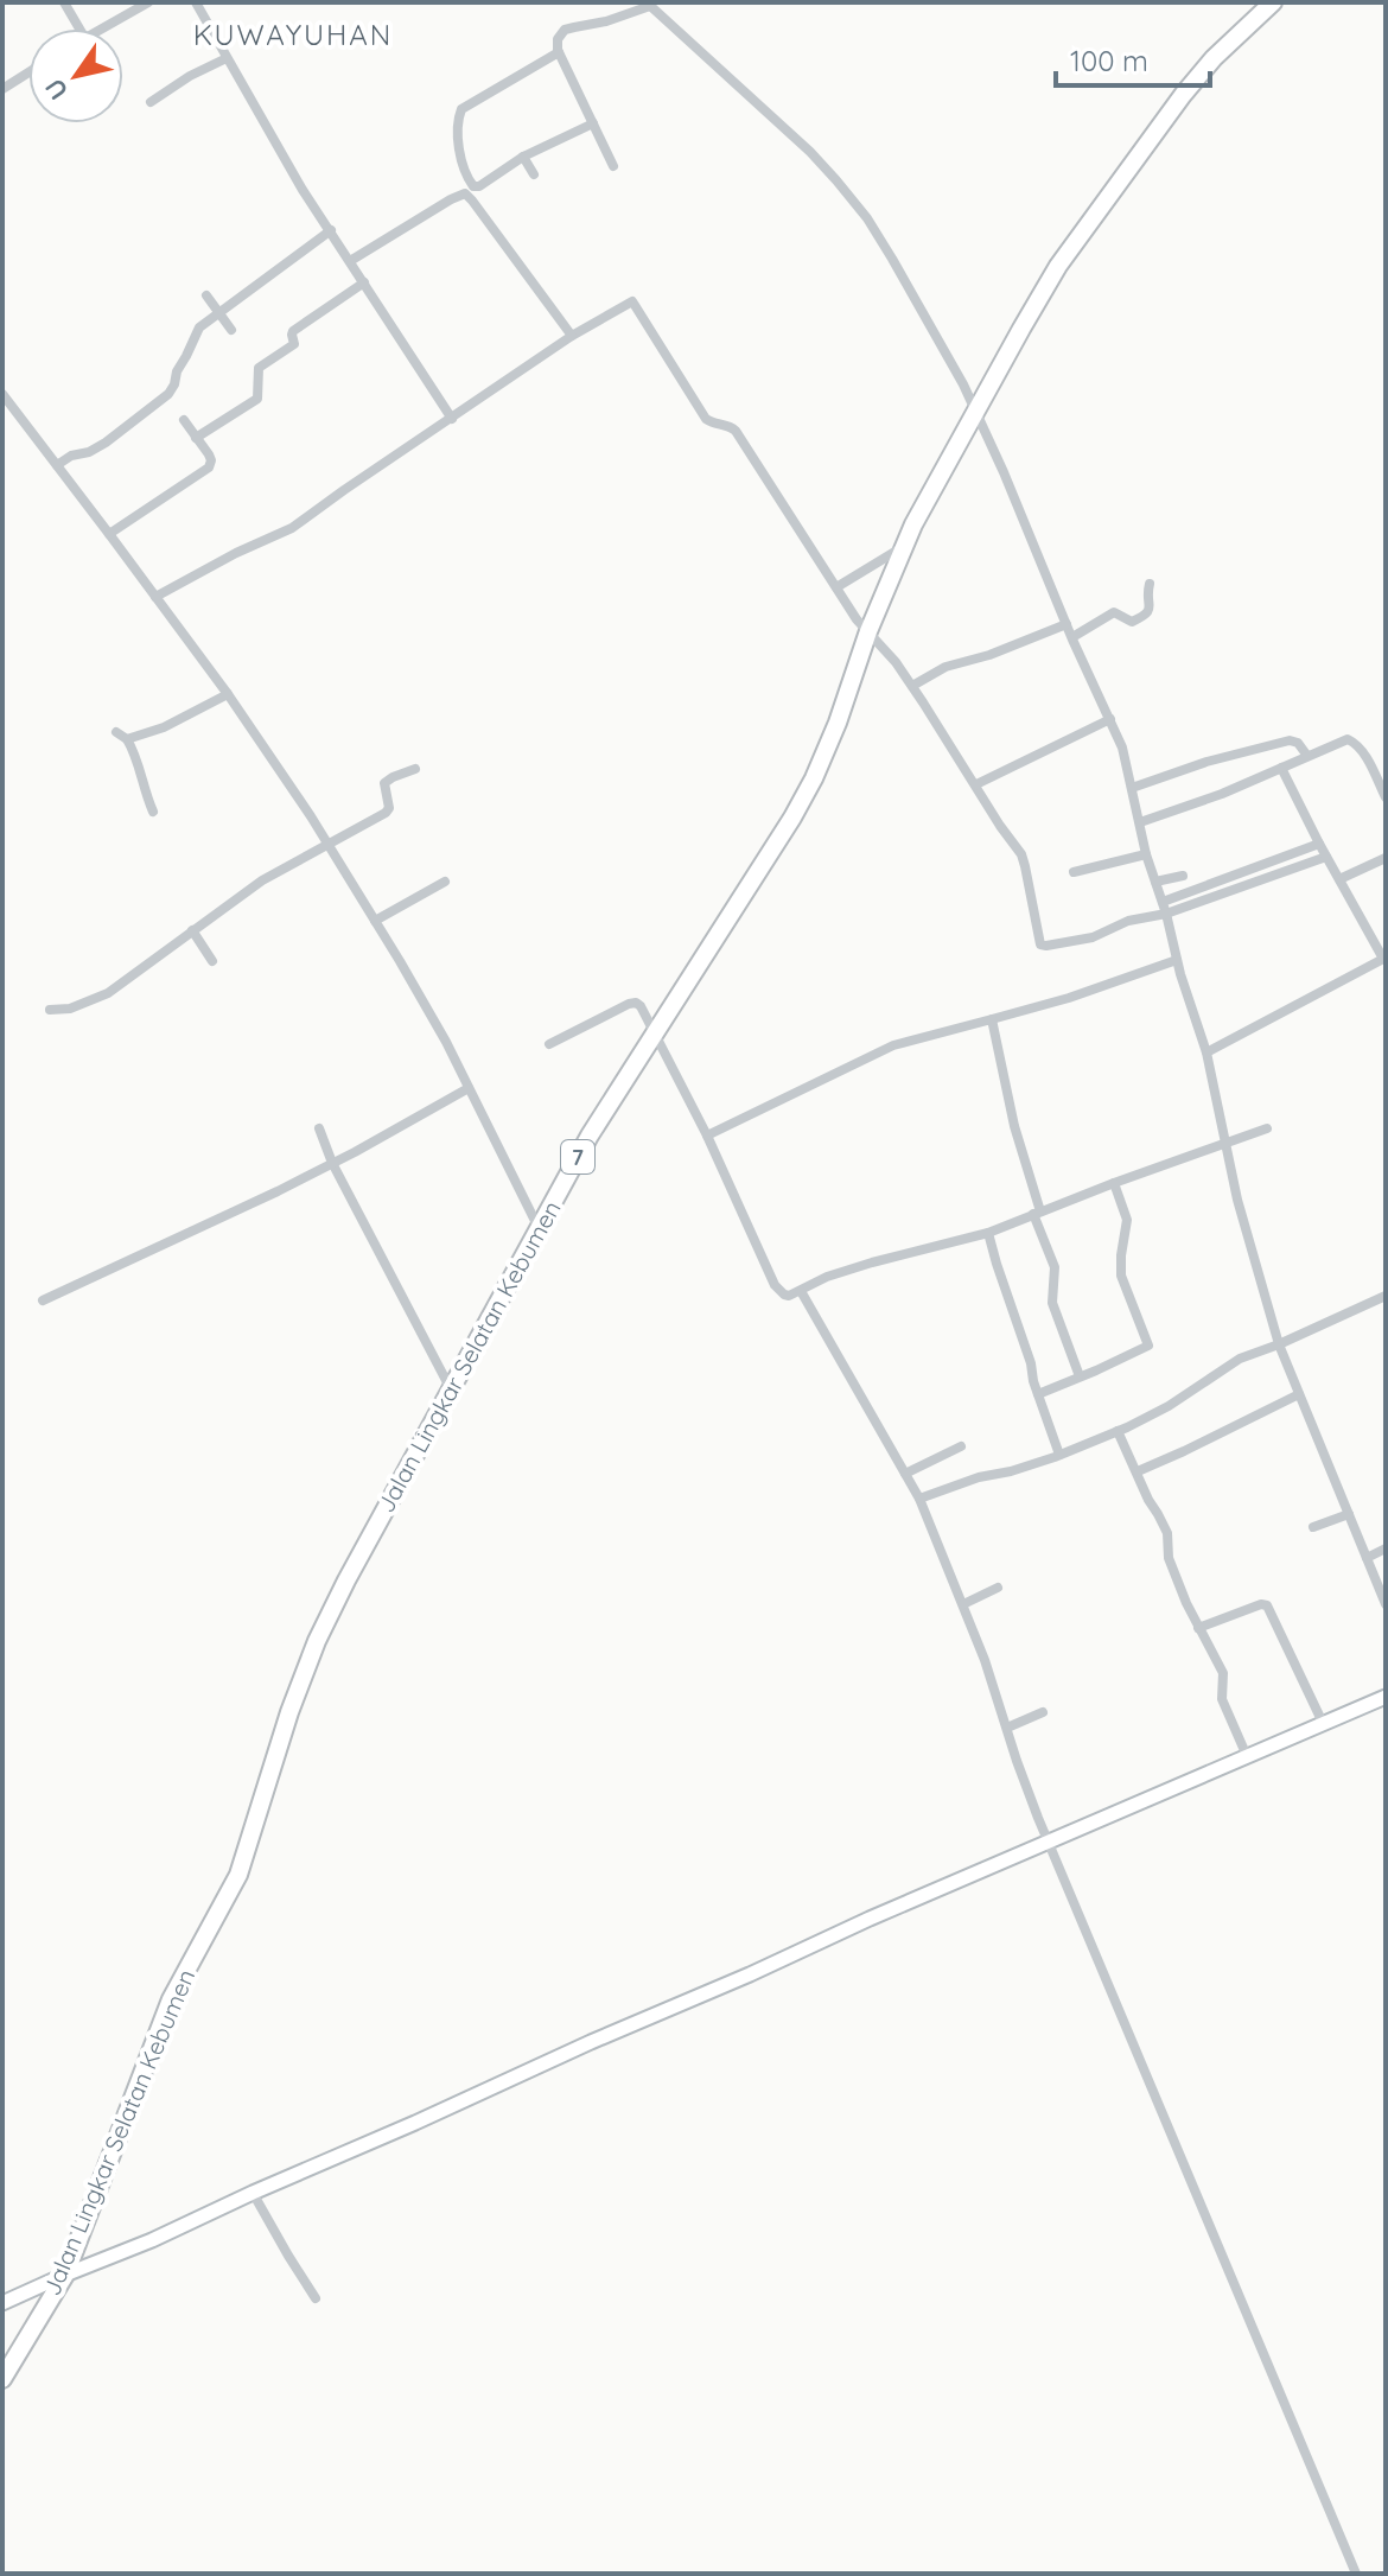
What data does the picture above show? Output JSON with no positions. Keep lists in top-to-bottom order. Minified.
{"streets":{"highway":["7","Jalan Lingkar Selatan Kebumen"]},"districts":["KUWAYUHAN"],"scale_bar":"100 m","north":"bottom left"}
